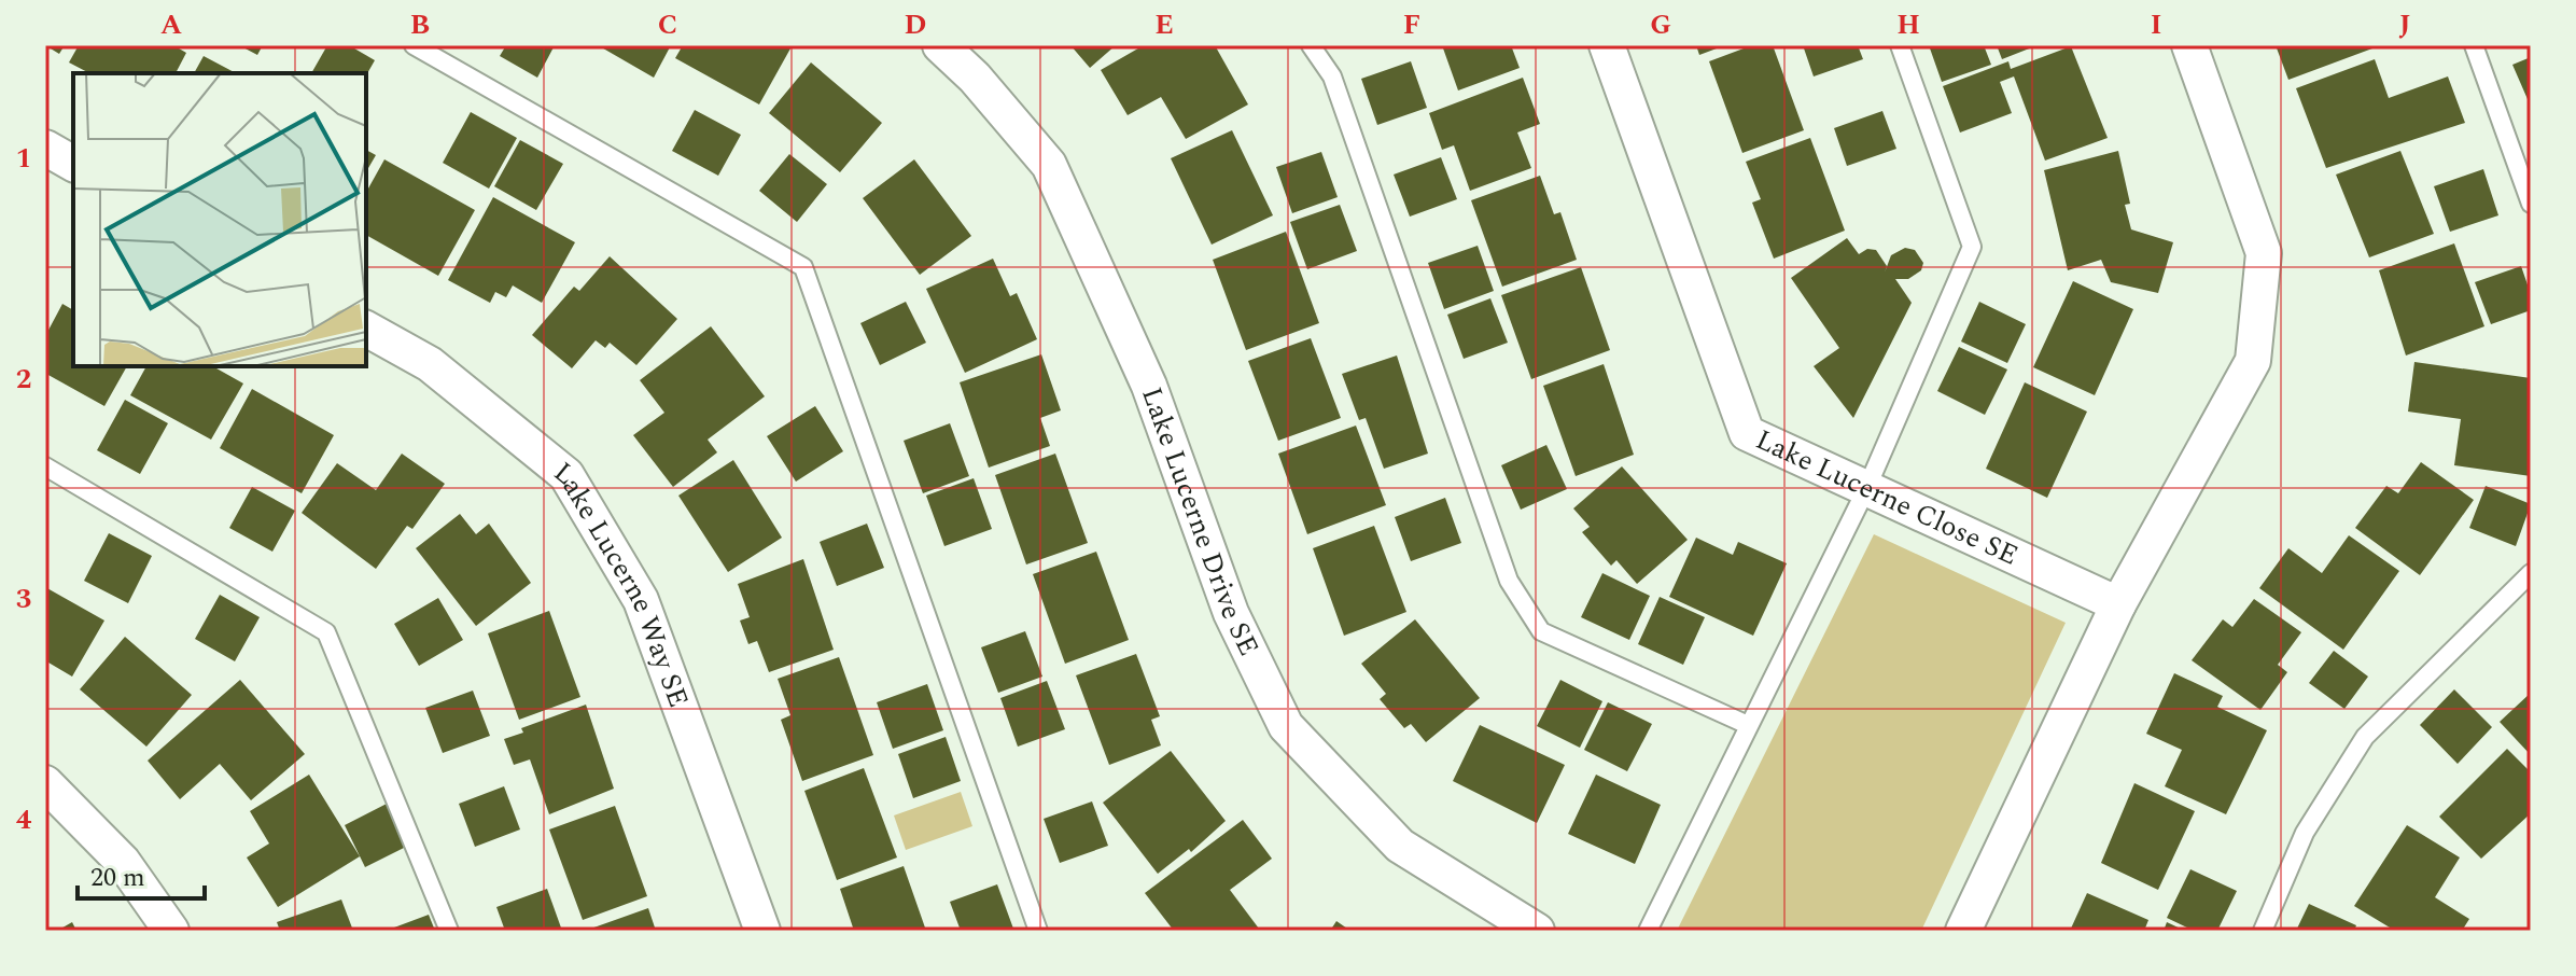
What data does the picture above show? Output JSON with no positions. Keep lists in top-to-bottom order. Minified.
{"streets":{"street":["Lake Lucerne Close SE","Lake Lucerne Drive SE","Lake Lucerne Way SE"]},"scale_bar":"20 m","grid":{"columns":["A","B","C","D","E","F","G","H","I","J"],"rows":["1","2","3","4"]}}
